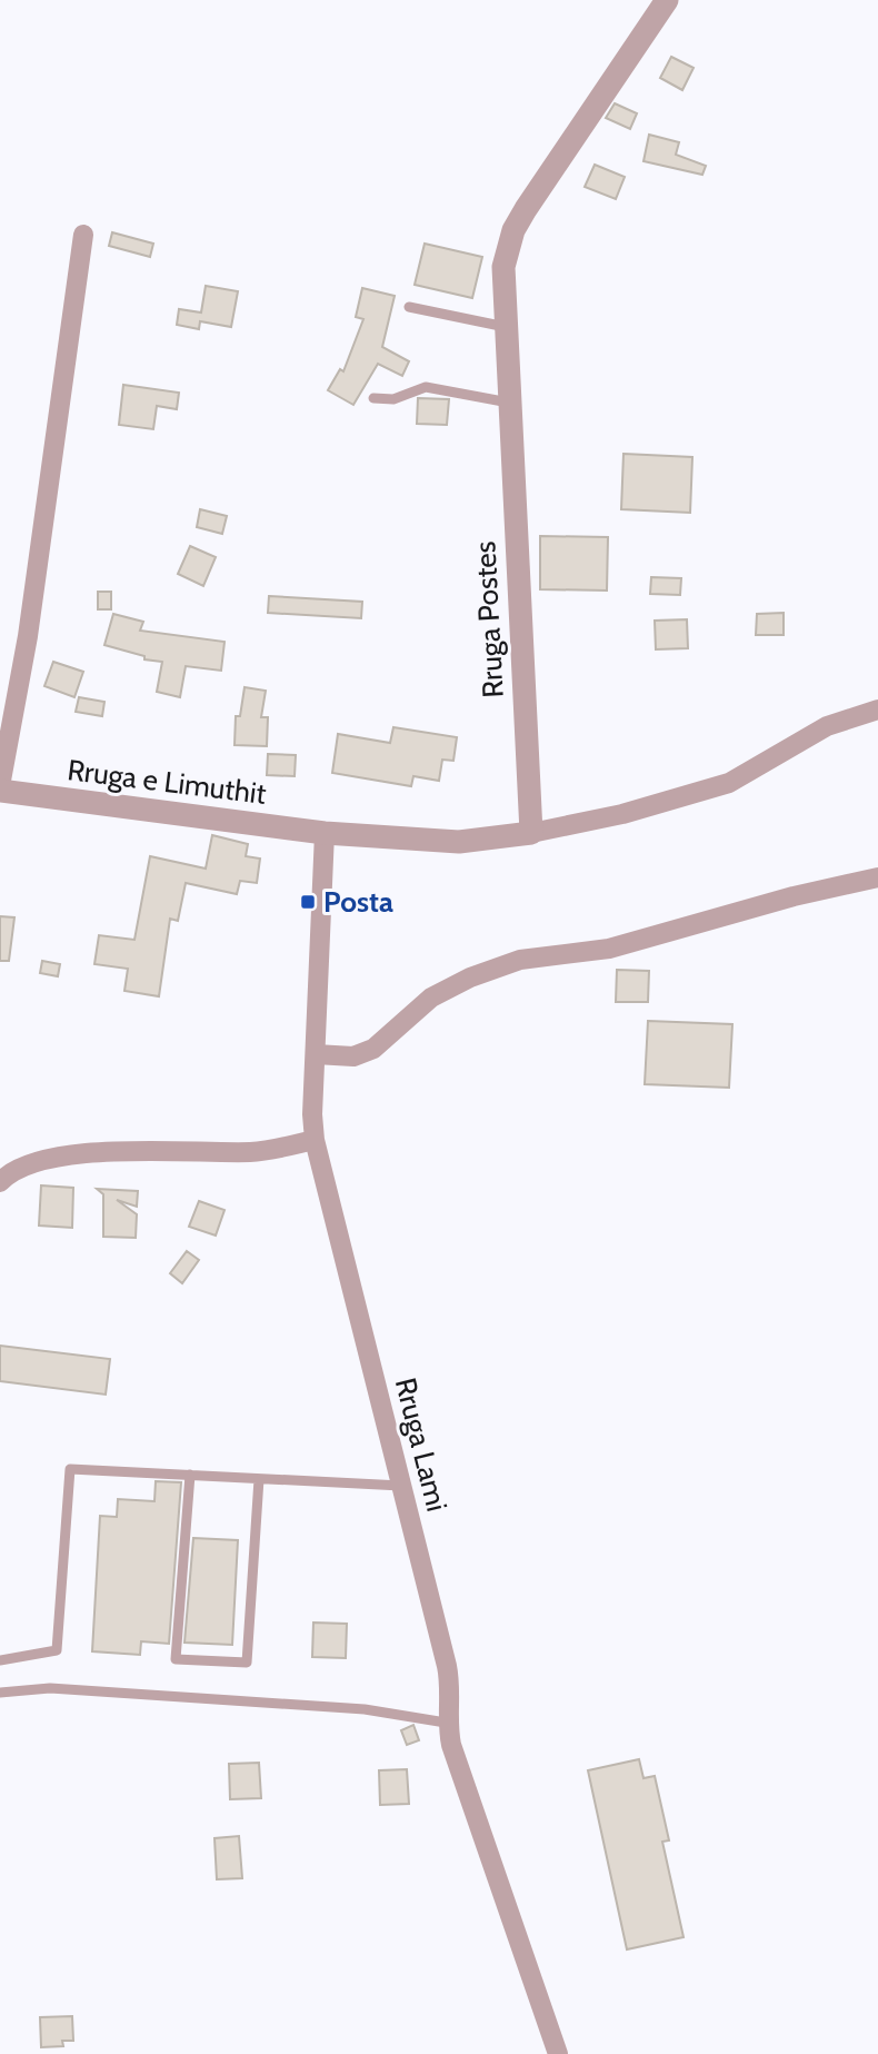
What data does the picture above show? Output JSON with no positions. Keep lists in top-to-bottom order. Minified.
{"streets":{"street":["Rruga Postes","Rruga e Limuthit","Rruga Lami"]},"crossings":[["Rruga Postes","Rruga e Limuthit"],["Rruga e Limuthit","Rruga Lami"]],"places":{"transit":["Posta"]}}
